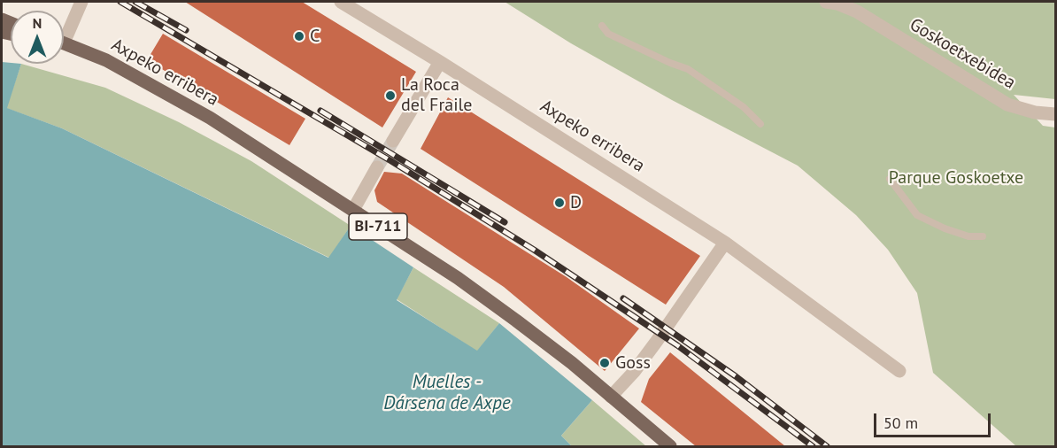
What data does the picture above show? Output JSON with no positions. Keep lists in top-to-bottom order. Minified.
{"streets":{"main road":["Axpeko erribera","BI-711"],"street":["Goskoetxebidea"]},"water":["Muelles - Dársena de Axpe"],"parks":["Parque Goskoetxe"],"places":["C","La Roca del Fraile","D","Goss"],"scale_bar":"50 m","north":"top"}
